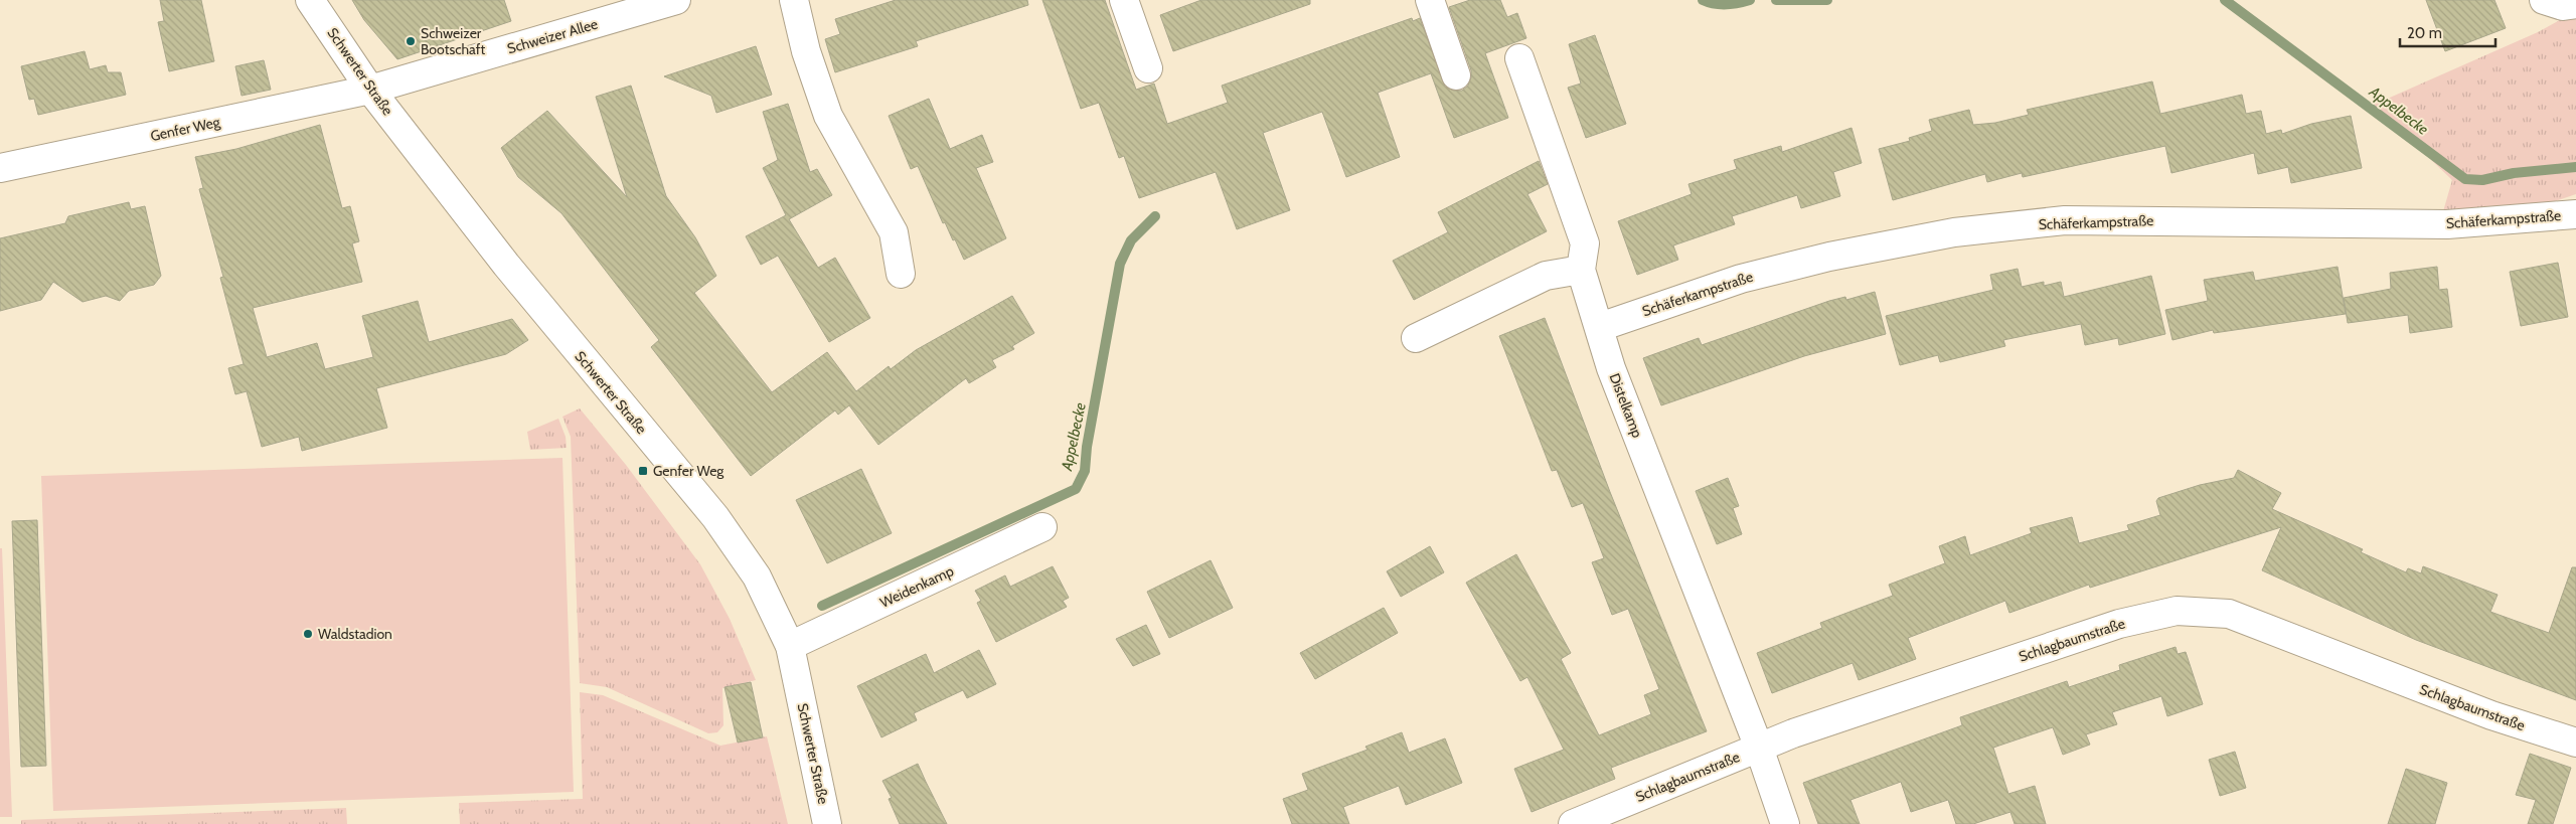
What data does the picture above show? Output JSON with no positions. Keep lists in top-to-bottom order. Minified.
{"streets":{"street":["Schweizer Allee","Schwerter Straße","Genfer Weg","Schäferkampstraße","Distelkamp","Weidenkamp","Schlagbaumstraße"]},"crossings":[["Schweizer Allee","Schwerter Straße"],["Schweizer Allee","Genfer Weg"],["Schwerter Straße","Genfer Weg"],["Schwerter Straße","Weidenkamp"],["Schäferkampstraße","Distelkamp"],["Distelkamp","Schlagbaumstraße"]],"water":["Appelbecke"],"places":{"other":["Schweizer Bootschaft","Waldstadion"],"transit":["Genfer Weg"]},"scale_bar":"20 m"}
